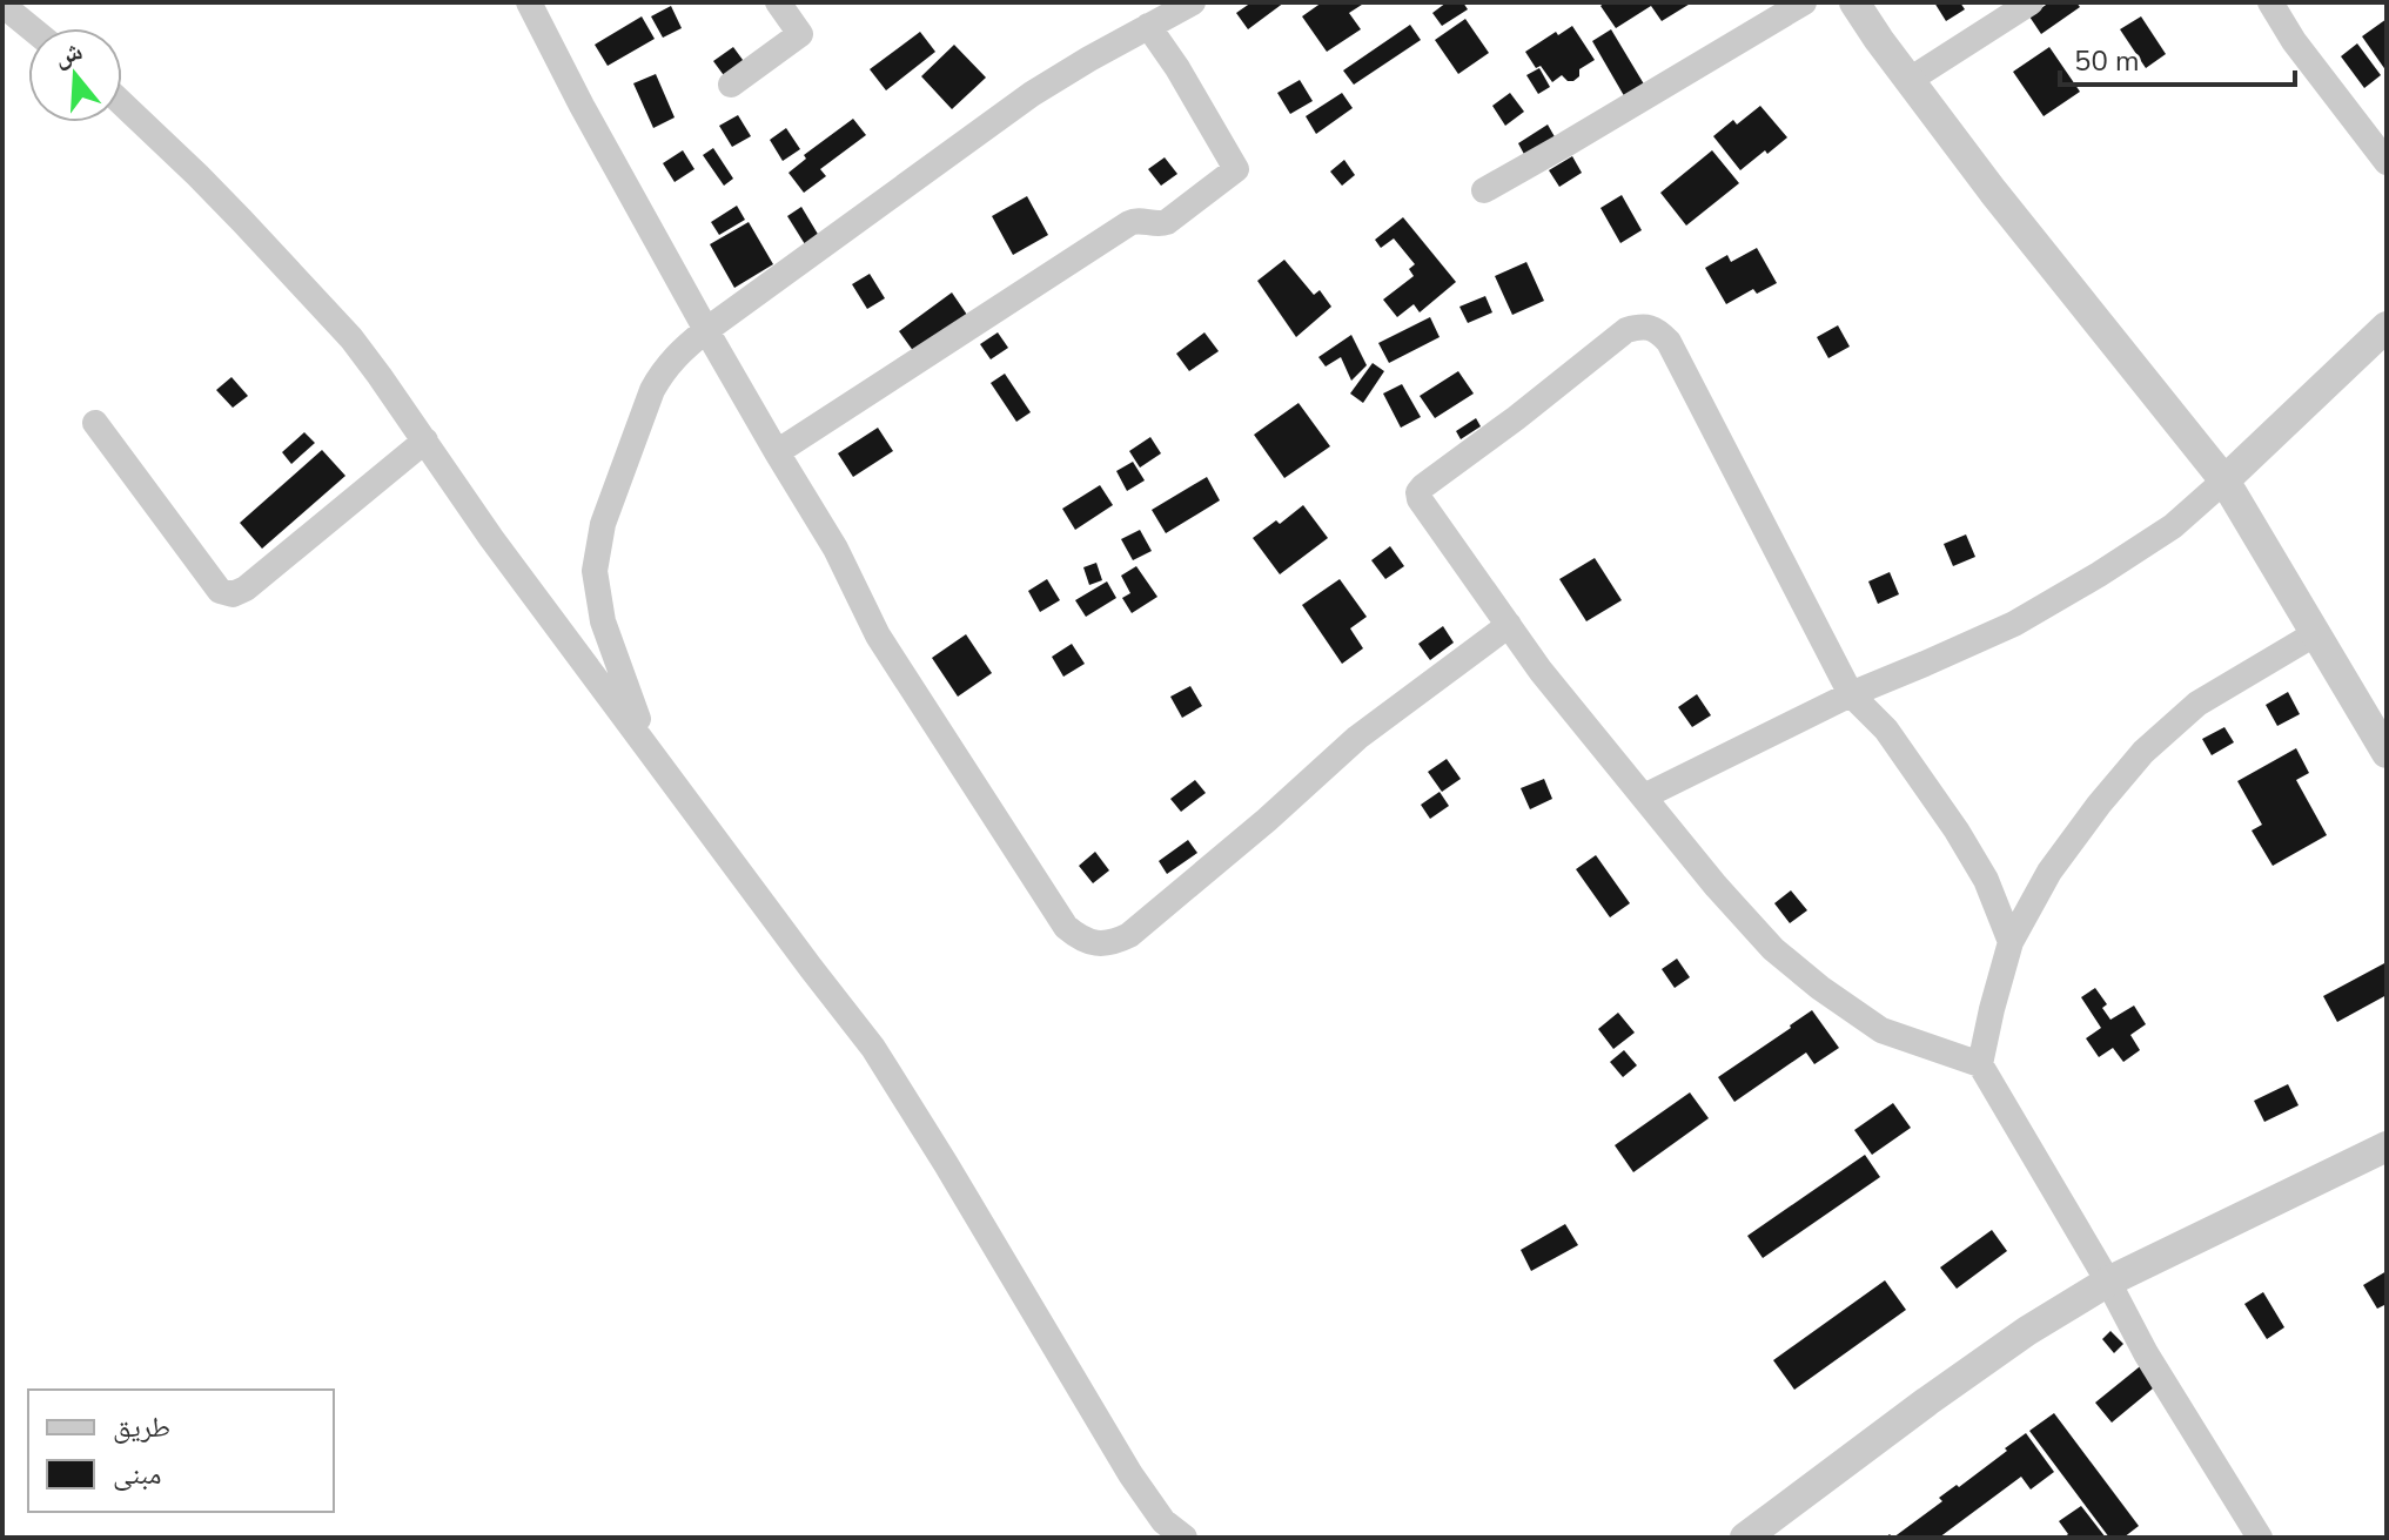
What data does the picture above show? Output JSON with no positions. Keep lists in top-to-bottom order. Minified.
{"legend":["طريق","مبنى"],"scale_bar":"50 m","north":"top"}
